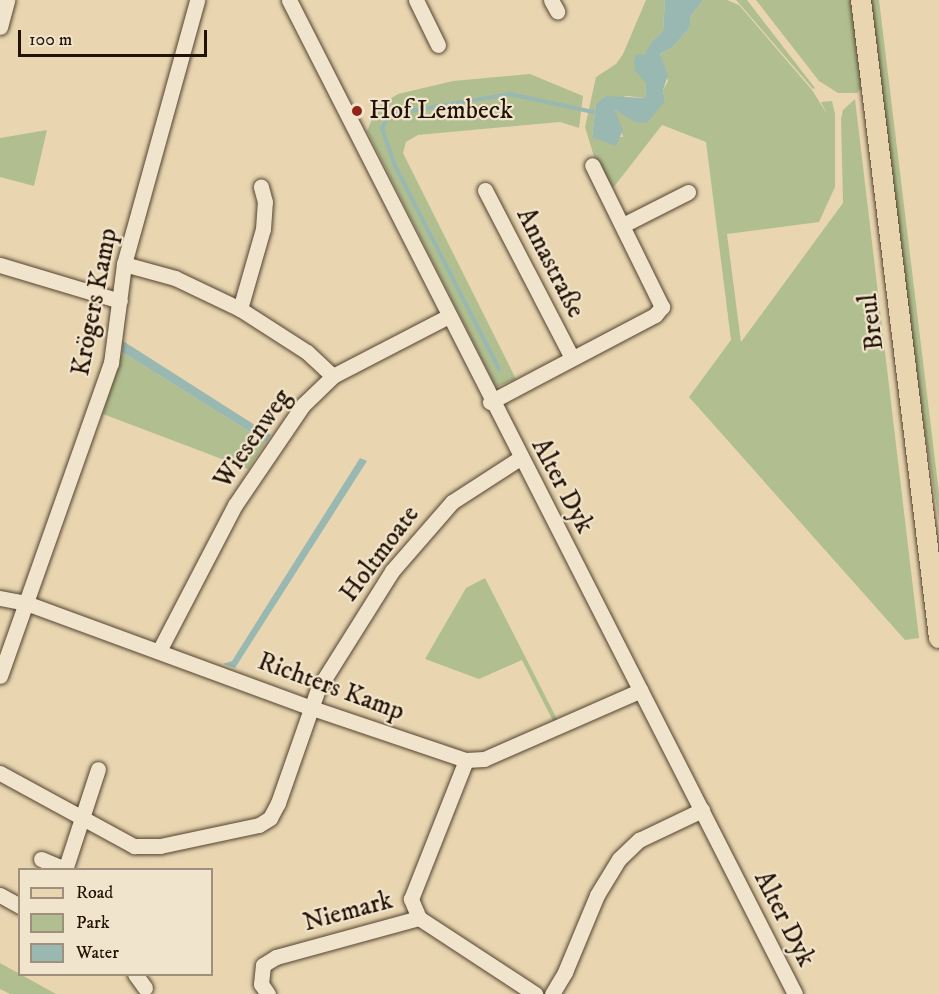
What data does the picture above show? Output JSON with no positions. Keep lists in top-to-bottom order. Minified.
{"streets":{"main road":["Breul"],"street":["Annastraße","Krögers Kamp","Wiesenweg","Alter Dyk","Holtmoate","Richters Kamp","Niemark"]},"crossings":[["Annastraße","Alter Dyk"],["Krögers Kamp","Richters Kamp"],["Wiesenweg","Alter Dyk"],["Wiesenweg","Richters Kamp"],["Alter Dyk","Holtmoate"],["Alter Dyk","Richters Kamp"],["Holtmoate","Richters Kamp"],["Richters Kamp","Niemark"]],"places":["Hof Lembeck"],"legend":["Road","Park","Water"],"scale_bar":"100 m"}
